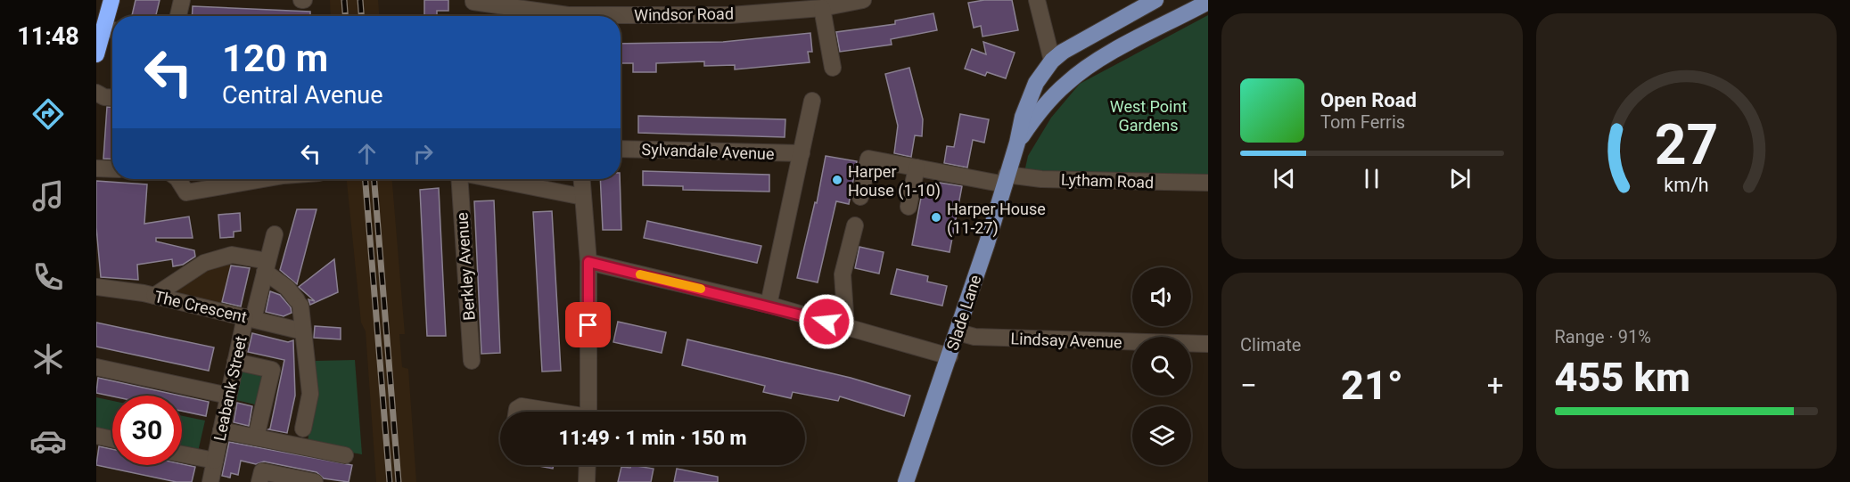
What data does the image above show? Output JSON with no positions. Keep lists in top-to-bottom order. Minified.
{"streets":{"main road":["Slade Lane"],"street":["Windsor Road","Sylvandale Avenue","Lytham Road","Berkley Avenue","The Crescent","Lindsay Avenue","Leabank Street"]},"crossings":[["Lytham Road","Slade Lane"],["The Crescent","Leabank Street"],["Slade Lane","Lindsay Avenue"]],"parks":["West Point Gardens"],"places":["Harper House (1-10)","Harper House (11-27)"],"page":{"tabs":"11:48","turn":["120 m","Central Avenue"],"song":["Open Road","Tom Ferris"],"tile":["Climate",["Range · 91%","455 km"]],"heat":["−","21°","+"],"limit":"30","trip":"11:49 · 1 min · 150 m","gauge":["27","km/h"]}}
